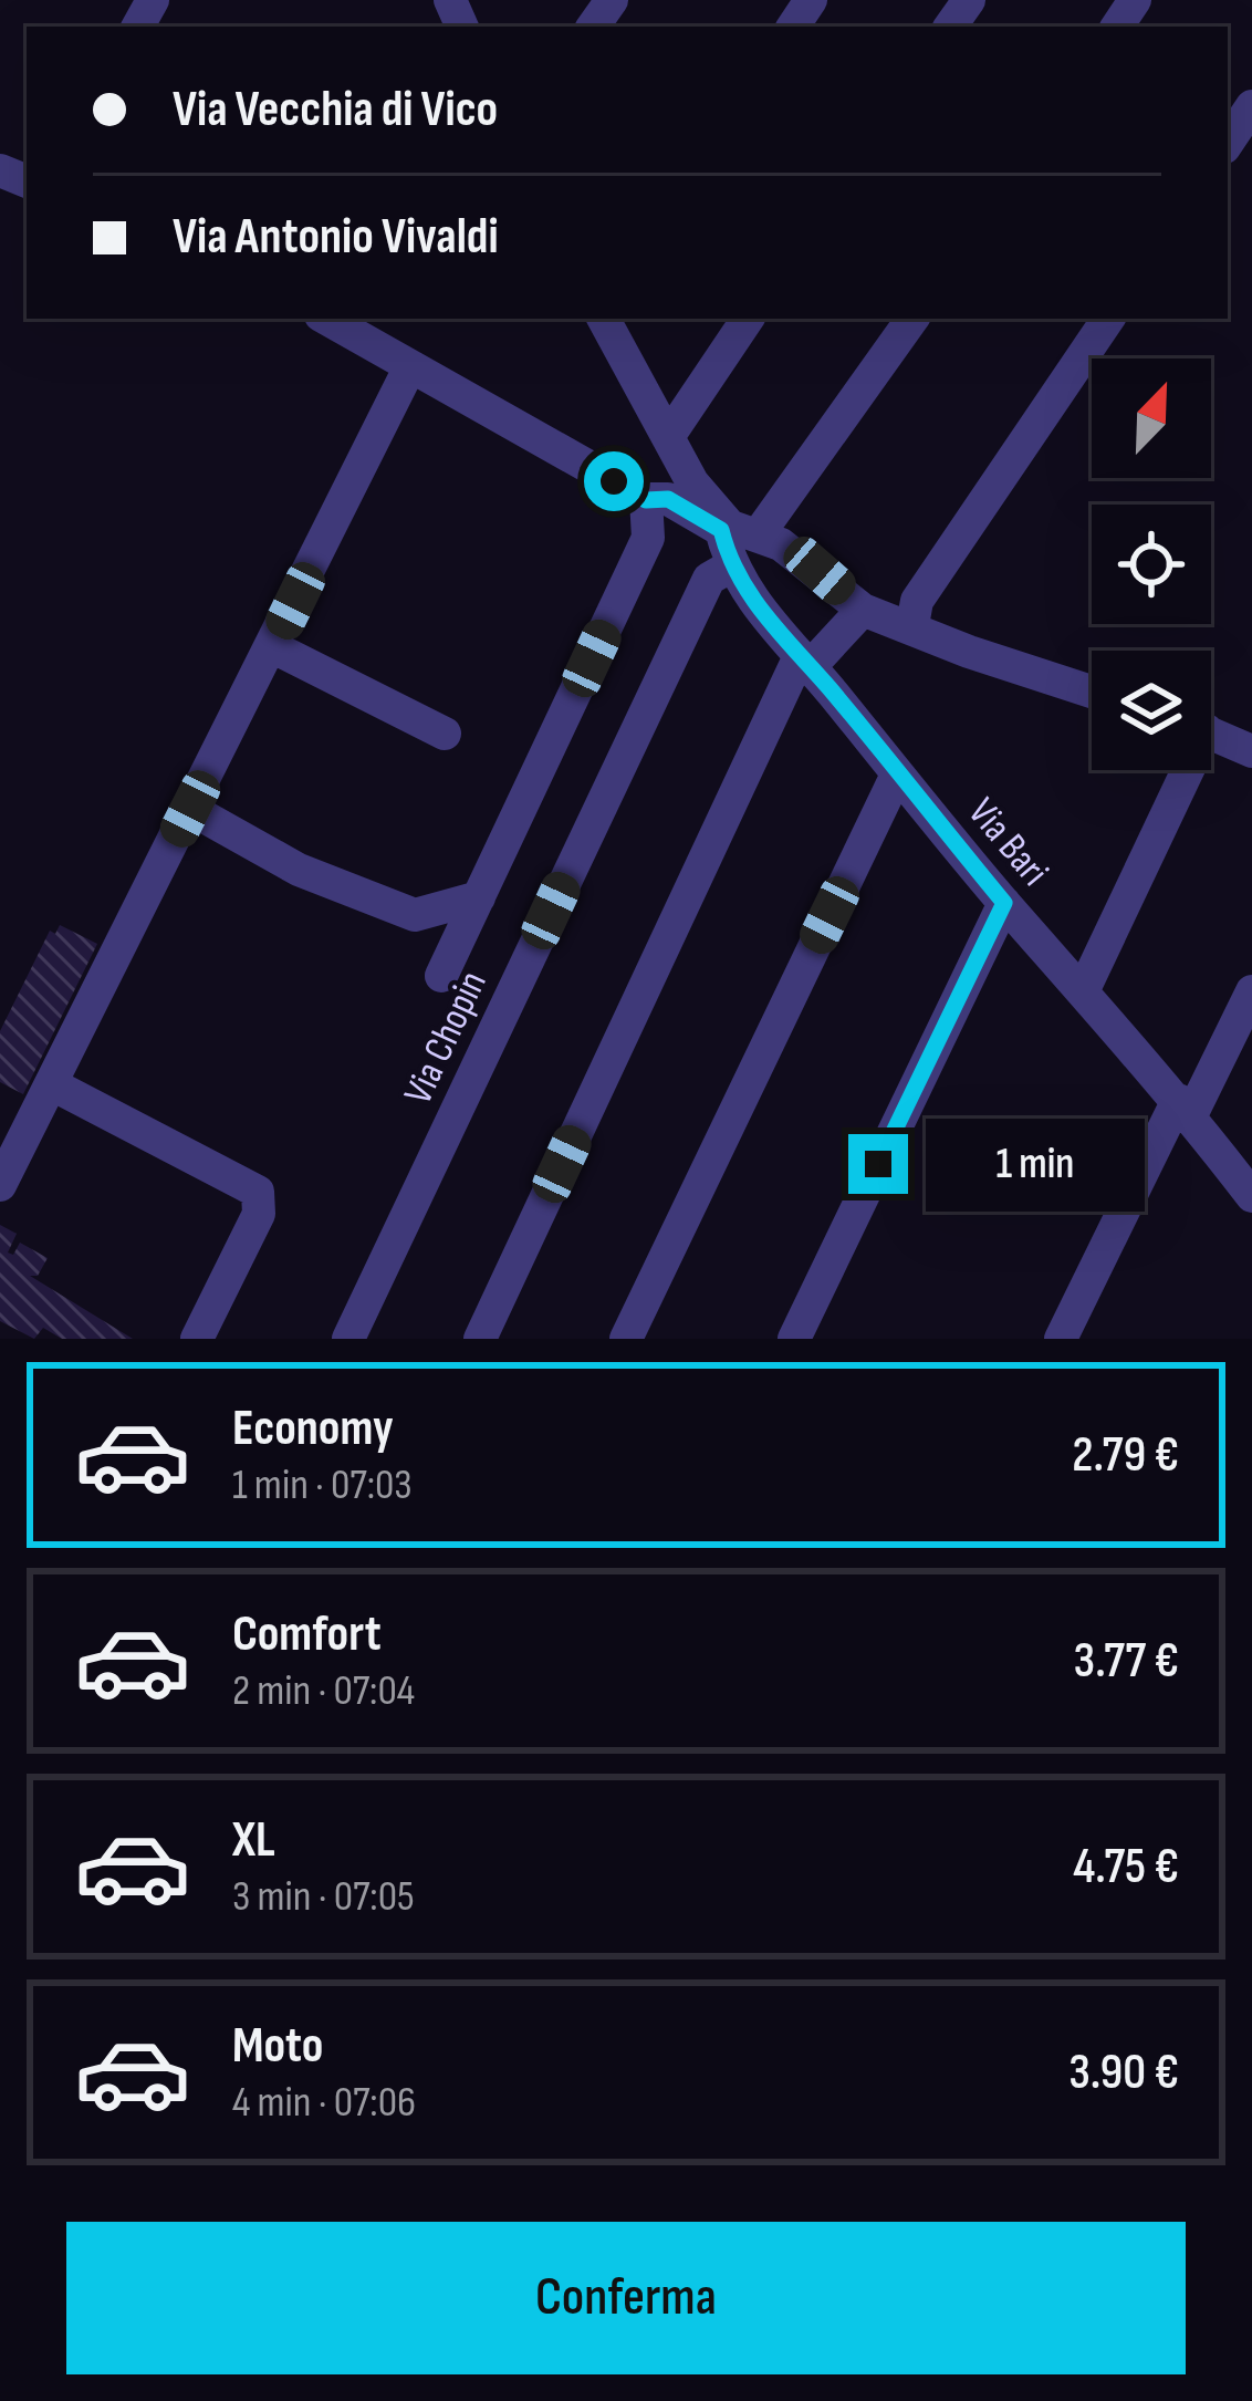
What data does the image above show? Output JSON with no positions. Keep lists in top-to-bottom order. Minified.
{"streets":{"street":["Via Bari","Via Chopin"]},"crossings":[["Via Bari","Via Chopin"]],"north":"top right","page":{"banner":["Via Vecchia di Vico","Via Antonio Vivaldi"],"bubble":"1 min","list":[{"name":"Economy","note":"1 min · 07:03","value":"2.79 €"},{"name":"Comfort","note":"2 min · 07:04","value":"3.77 €"},{"name":"XL","note":"3 min · 07:05","value":"4.75 €"},{"name":"Moto","note":"4 min · 07:06","value":"3.90 €"}],"buttons":"Conferma"}}
